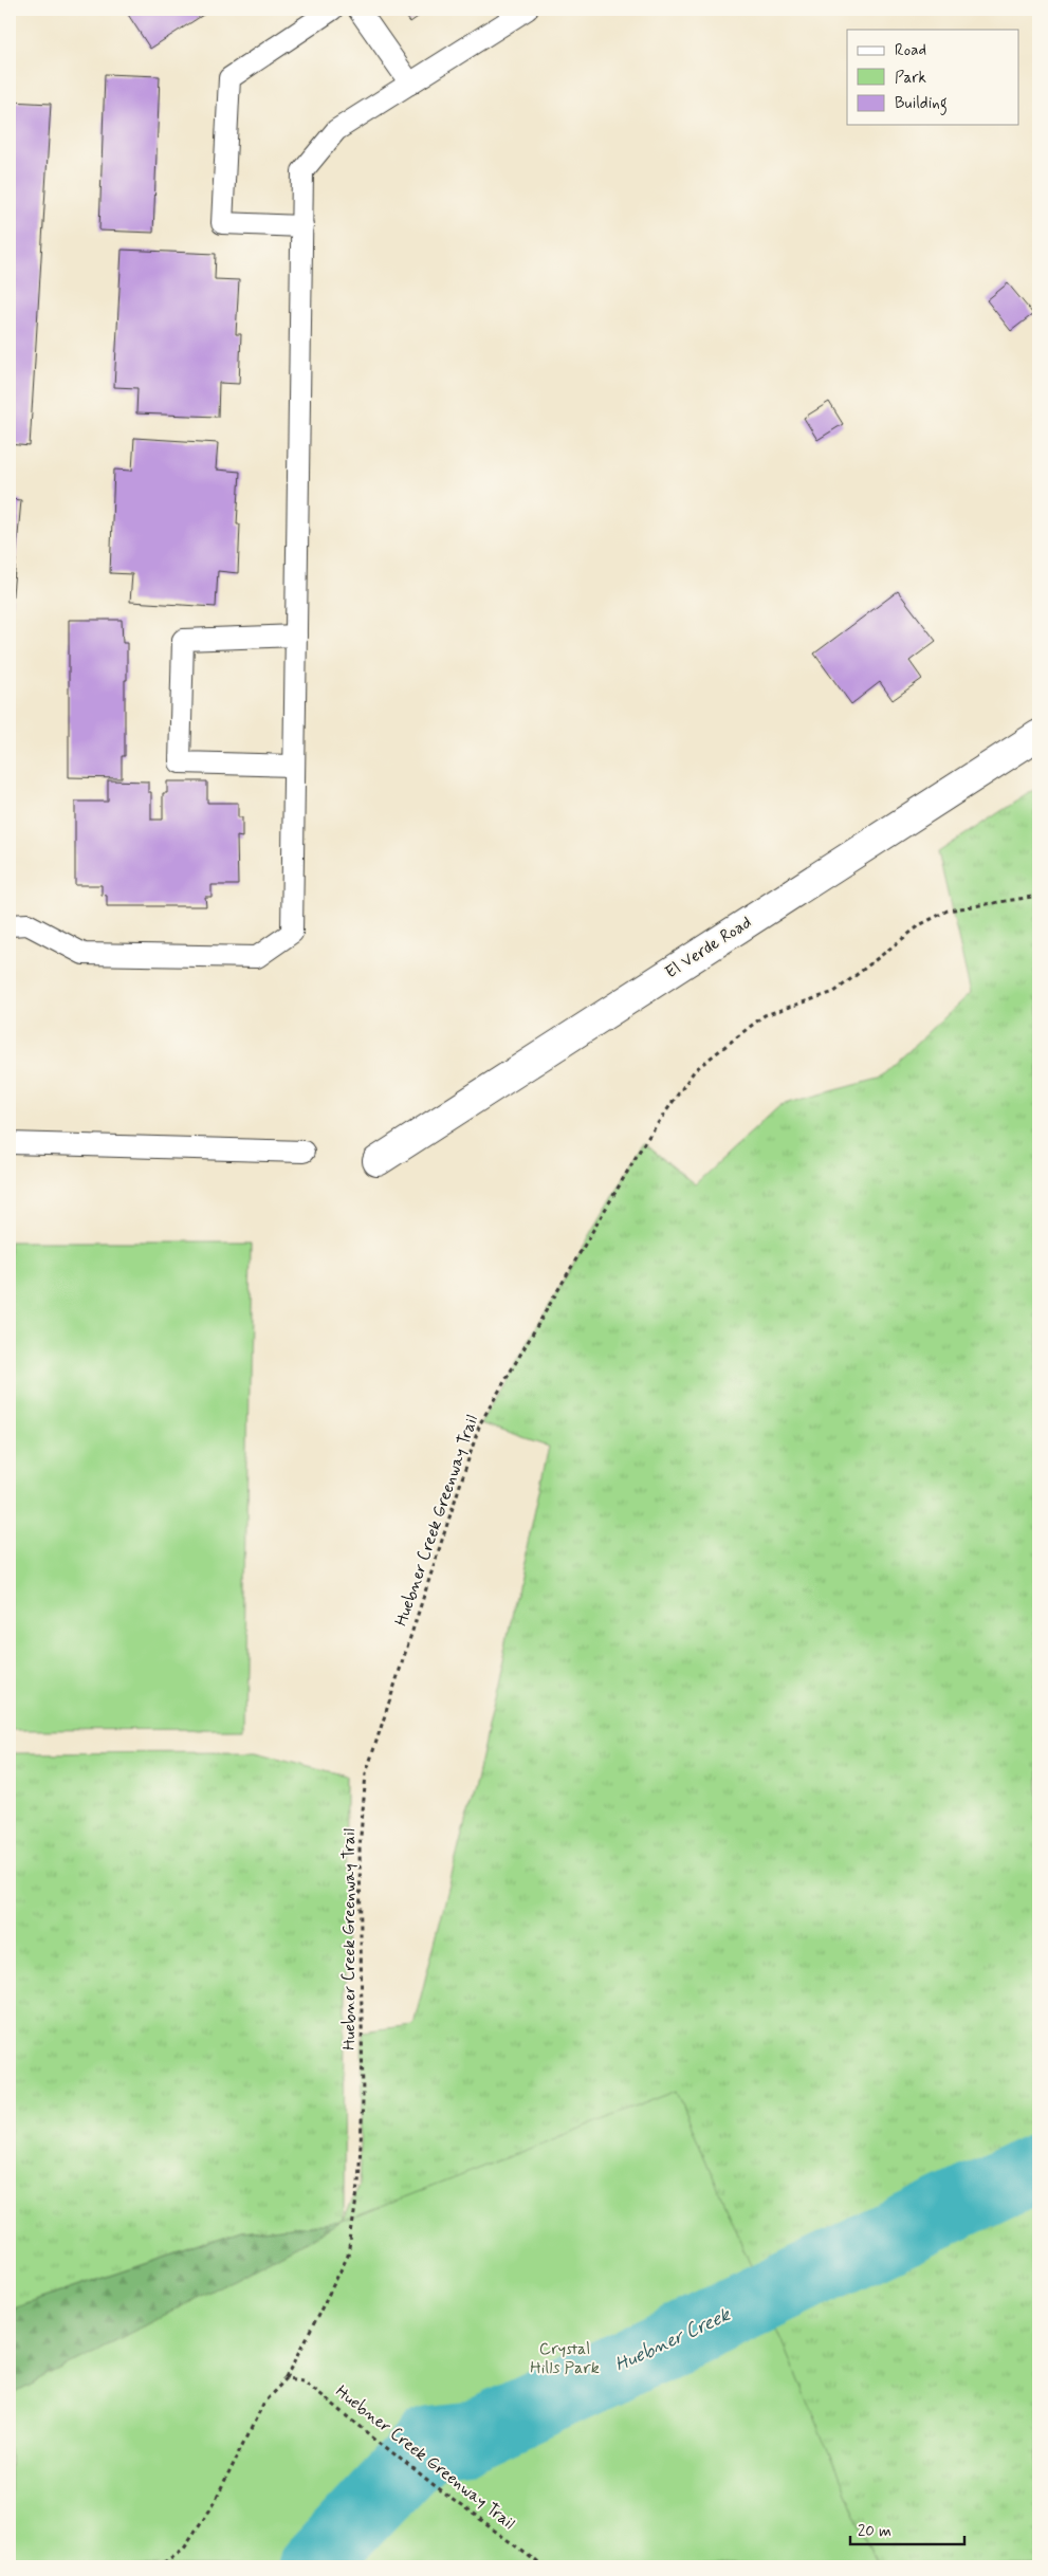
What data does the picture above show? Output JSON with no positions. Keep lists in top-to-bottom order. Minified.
{"streets":{"street":["El Verde Road"],"path":["Huebner Creek Greenway Trail"]},"water":["Huebner Creek"],"parks":["Crystal Hills Park"],"legend":["Road","Park","Building"],"scale_bar":"20 m"}
